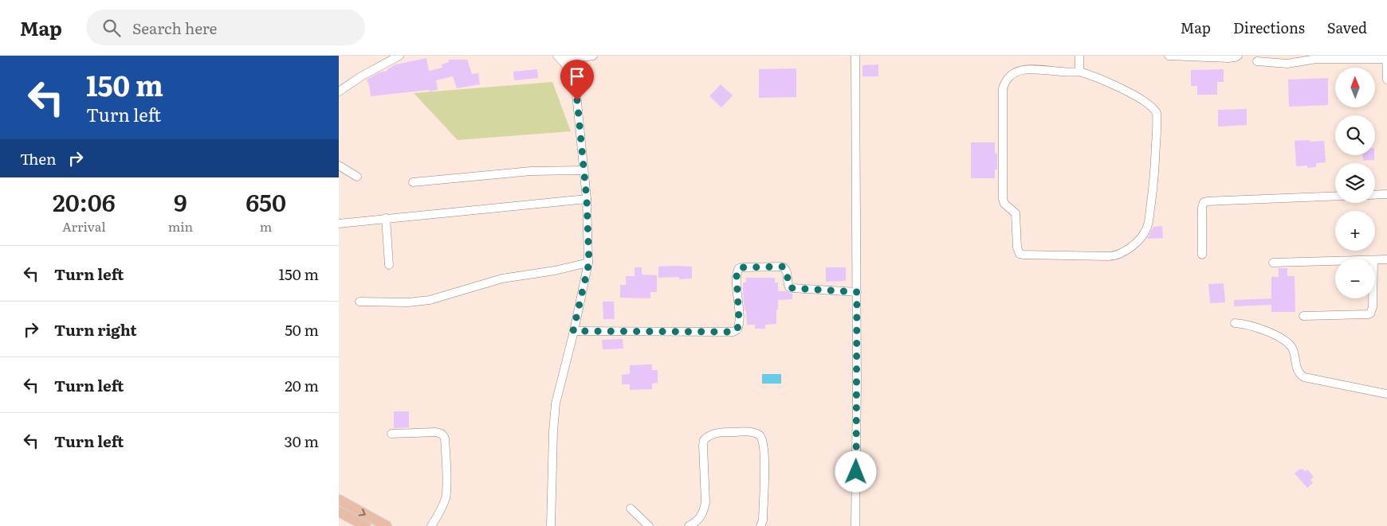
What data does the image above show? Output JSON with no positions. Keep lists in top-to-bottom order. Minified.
{"north":"top","page":{"header":"Map","search":"Search here","nav":["Map","Directions","Saved"],"turn":["150 m","Turn left"],"map_buttons":["+","−"],"then":"Then","eta":["20:06","Arrival","9","min","650","m"],"list":[{"name":"Turn left","value":"150 m"},{"name":"Turn right","value":"50 m"},{"name":"Turn left","value":"20 m"},{"name":"Turn left","value":"30 m"}]}}
